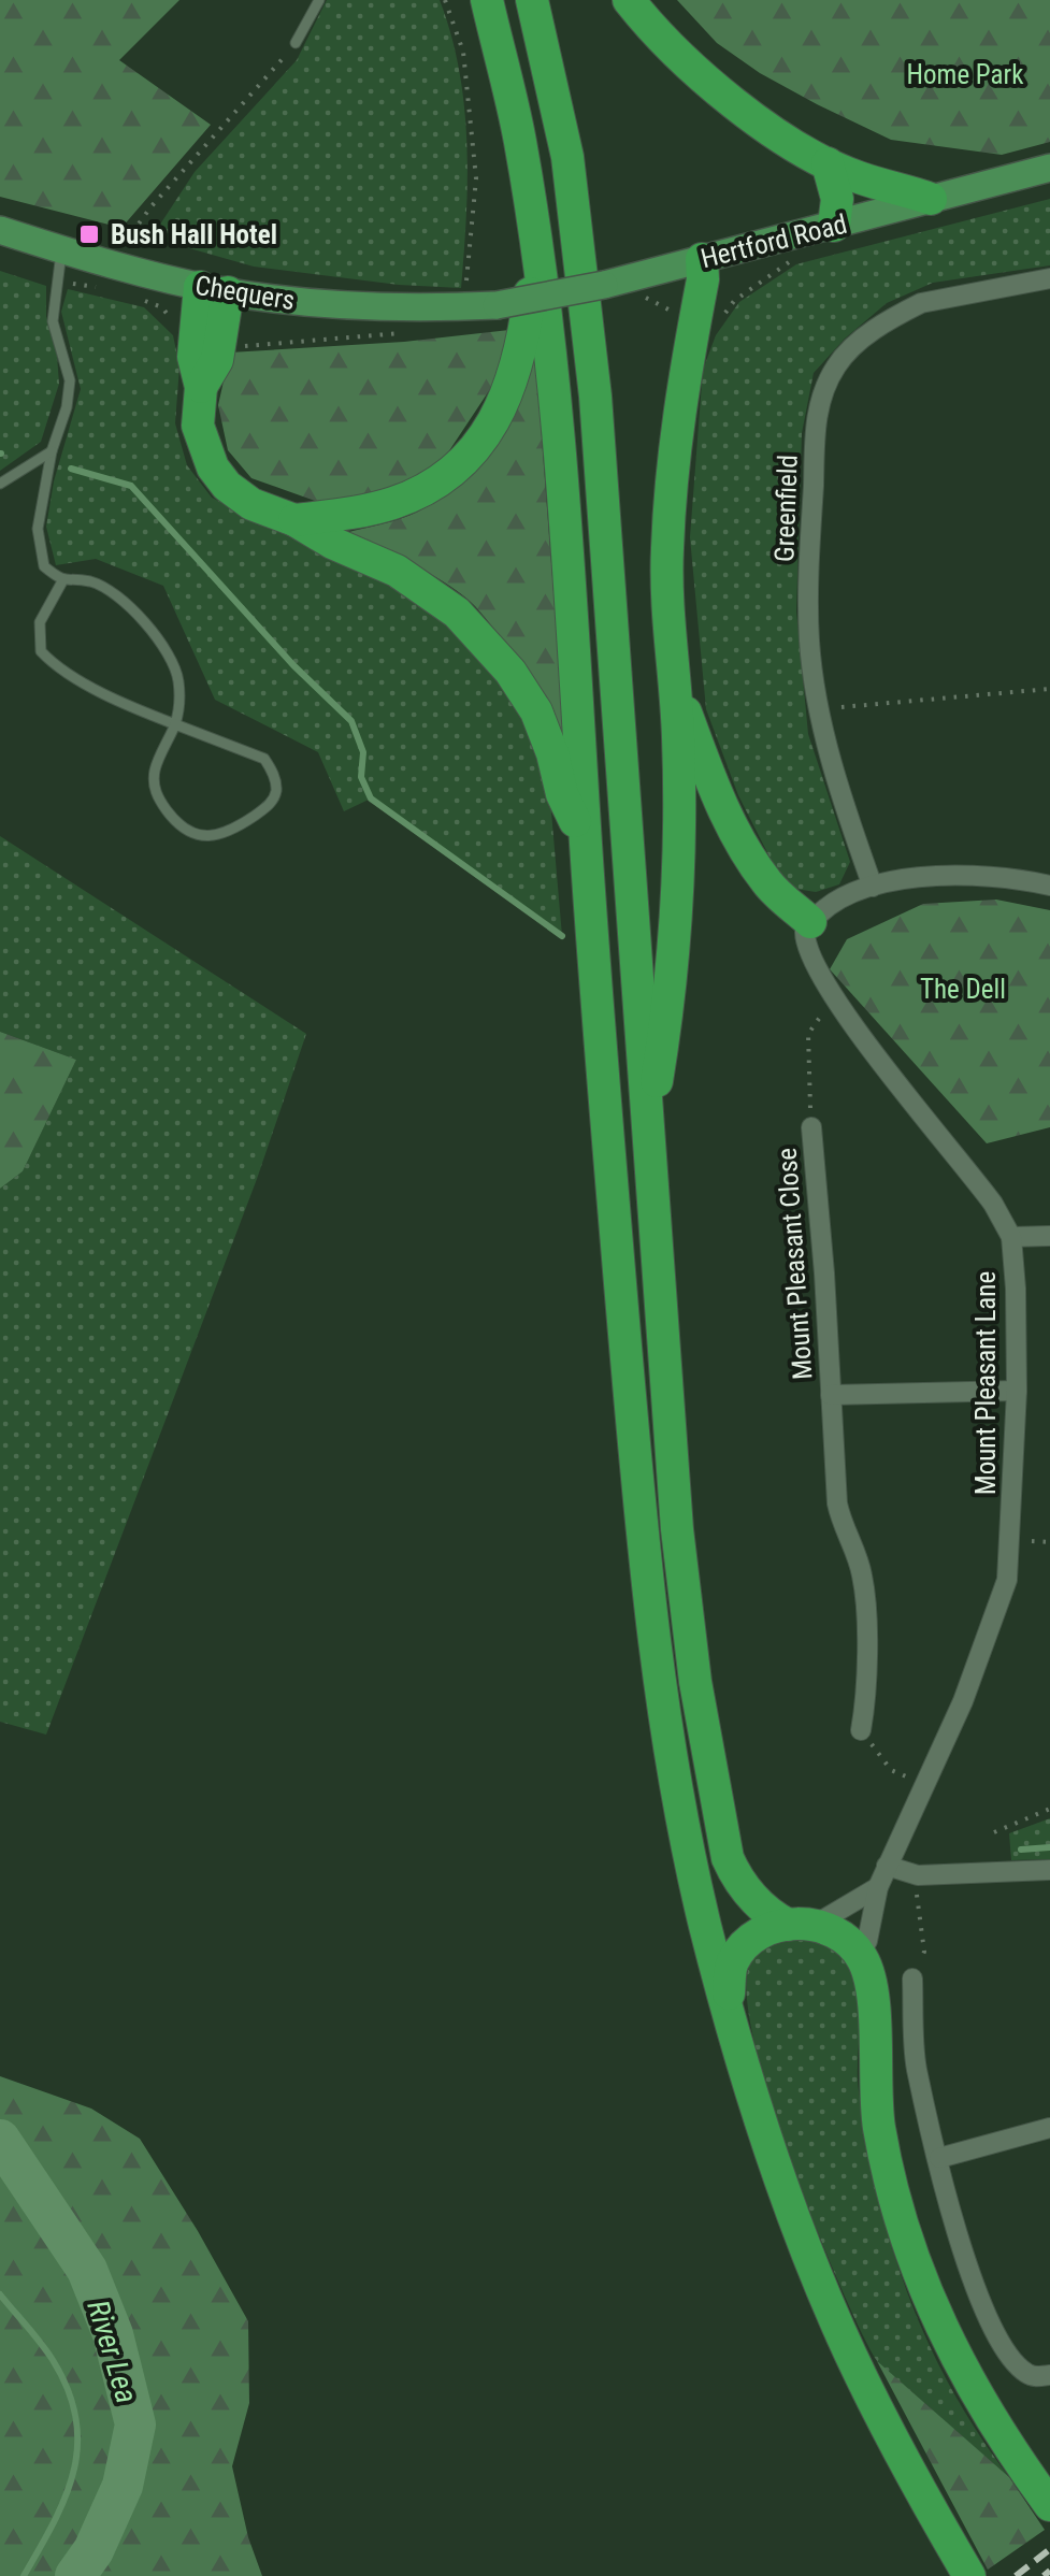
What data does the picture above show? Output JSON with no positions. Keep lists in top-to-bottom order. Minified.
{"streets":{"main road":["Hertford Road","Chequers"],"street":["Greenfield","Mount Pleasant Close","Mount Pleasant Lane"]},"crossings":[["Hertford Road","Chequers"],["Mount Pleasant Close","Mount Pleasant Lane"]],"water":["River Lea"],"parks":["Home Park","The Dell"],"places":{"transit":["Bush Hall Hotel"]}}
